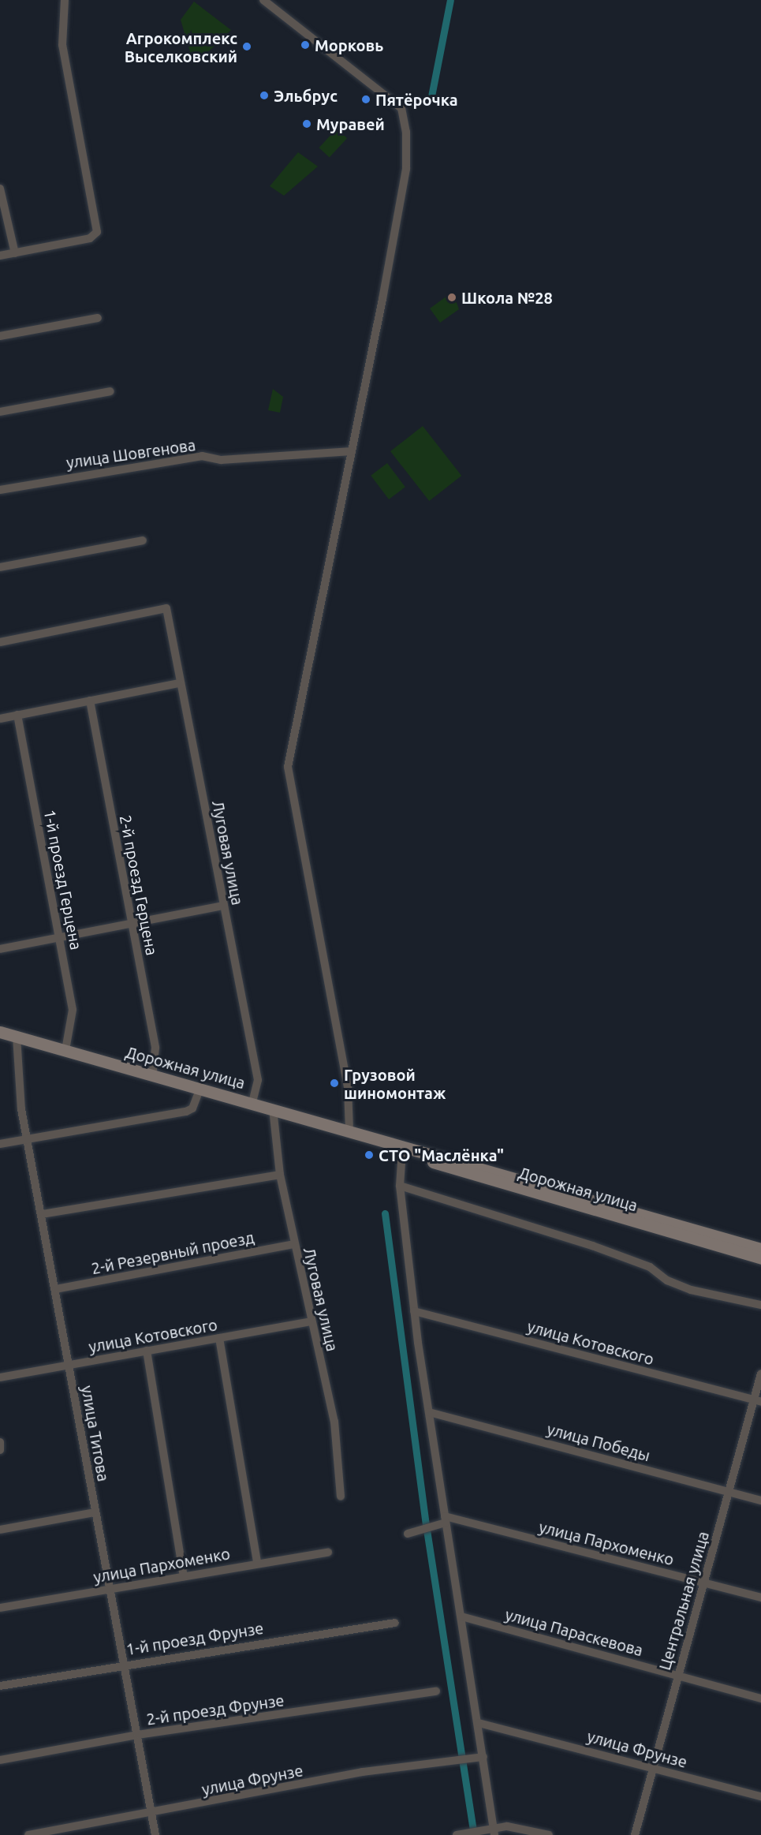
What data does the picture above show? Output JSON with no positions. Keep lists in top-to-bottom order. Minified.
{"streets":{"main road":["Дорожная улица"],"street":["улица Шовгенова","Луговая улица","1-й проезд Герцена","2-й проезд Герцена","2-й Резервный проезд","улица Котовского","улица Титова","улица Победы","улица Пархоменко","Центральная улица","улица Параскевова","1-й проезд Фрунзе","2-й проезд Фрунзе","улица Фрунзе"]},"crossings":[["Луговая улица","Дорожная улица"],["Луговая улица","2-й Резервный проезд"],["Луговая улица","улица Котовского"],["1-й проезд Герцена","Дорожная улица"],["2-й проезд Герцена","Дорожная улица"],["Дорожная улица","улица Титова"],["2-й Резервный проезд","улица Титова"],["улица Котовского","улица Титова"],["улица Котовского","Центральная улица"],["улица Титова","улица Пархоменко"],["улица Титова","1-й проезд Фрунзе"],["улица Титова","2-й проезд Фрунзе"],["улица Титова","улица Фрунзе"],["улица Победы","Центральная улица"],["улица Пархоменко","Центральная улица"],["Центральная улица","улица Параскевова"],["Центральная улица","улица Фрунзе"]],"places":["Морковь","Агрокомплекс Выселковский","Эльбрус","Пятёрочка","Муравей","Школа №28","Грузовой шиномонтаж","СТО \"Маслёнка\""]}
